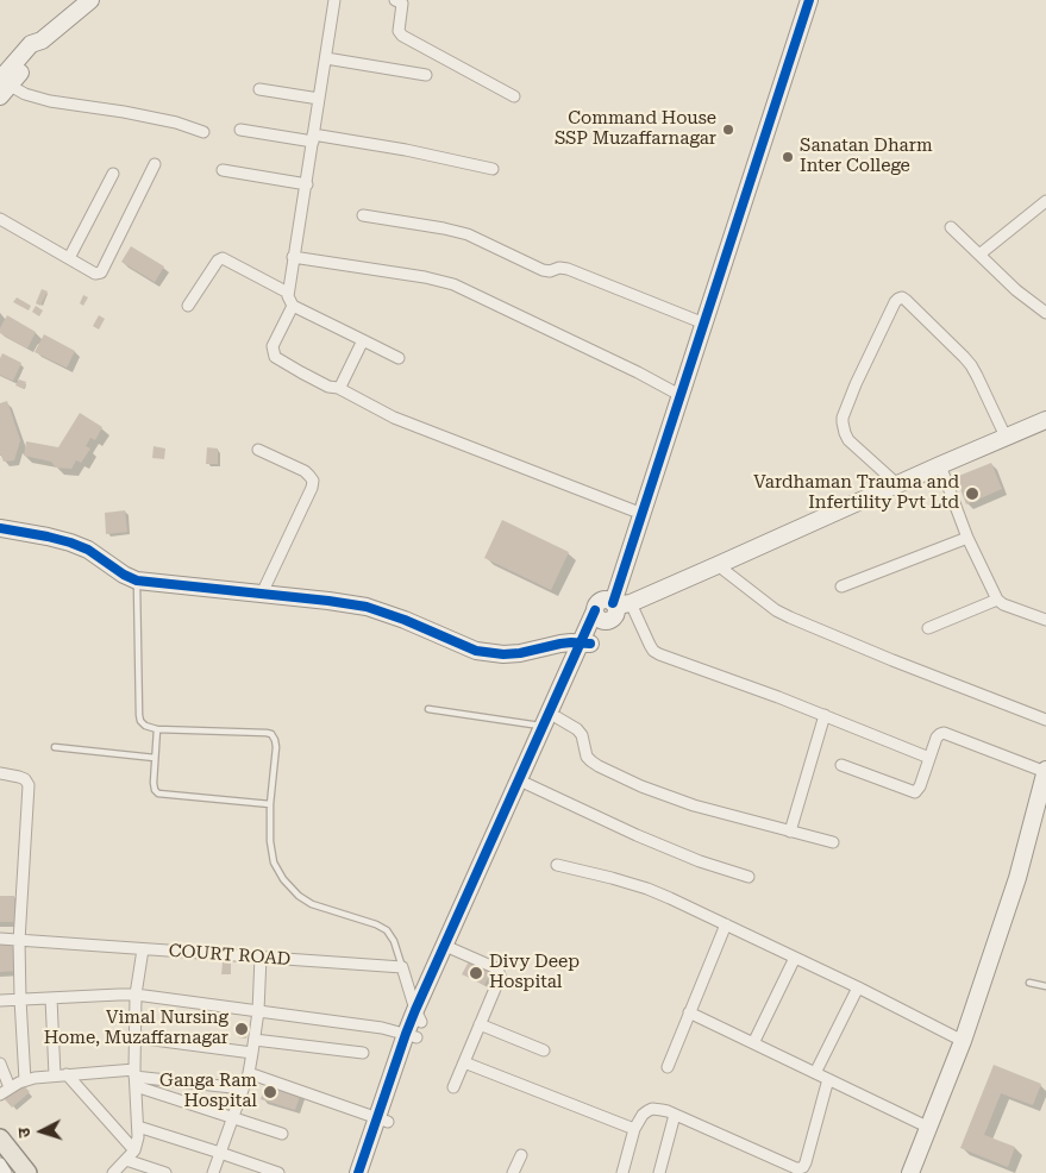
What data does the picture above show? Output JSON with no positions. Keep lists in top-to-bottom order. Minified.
{"streets":{"street":["COURT ROAD"]},"places":["Command House SSP Muzaffarnagar","Sanatan Dharm Inter College","Vardhaman Trauma and Infertility Pvt Ltd","Divy Deep Hospital","Vimal Nursing Home, Muzaffarnagar","Ganga Ram Hospital"],"north":"left"}
